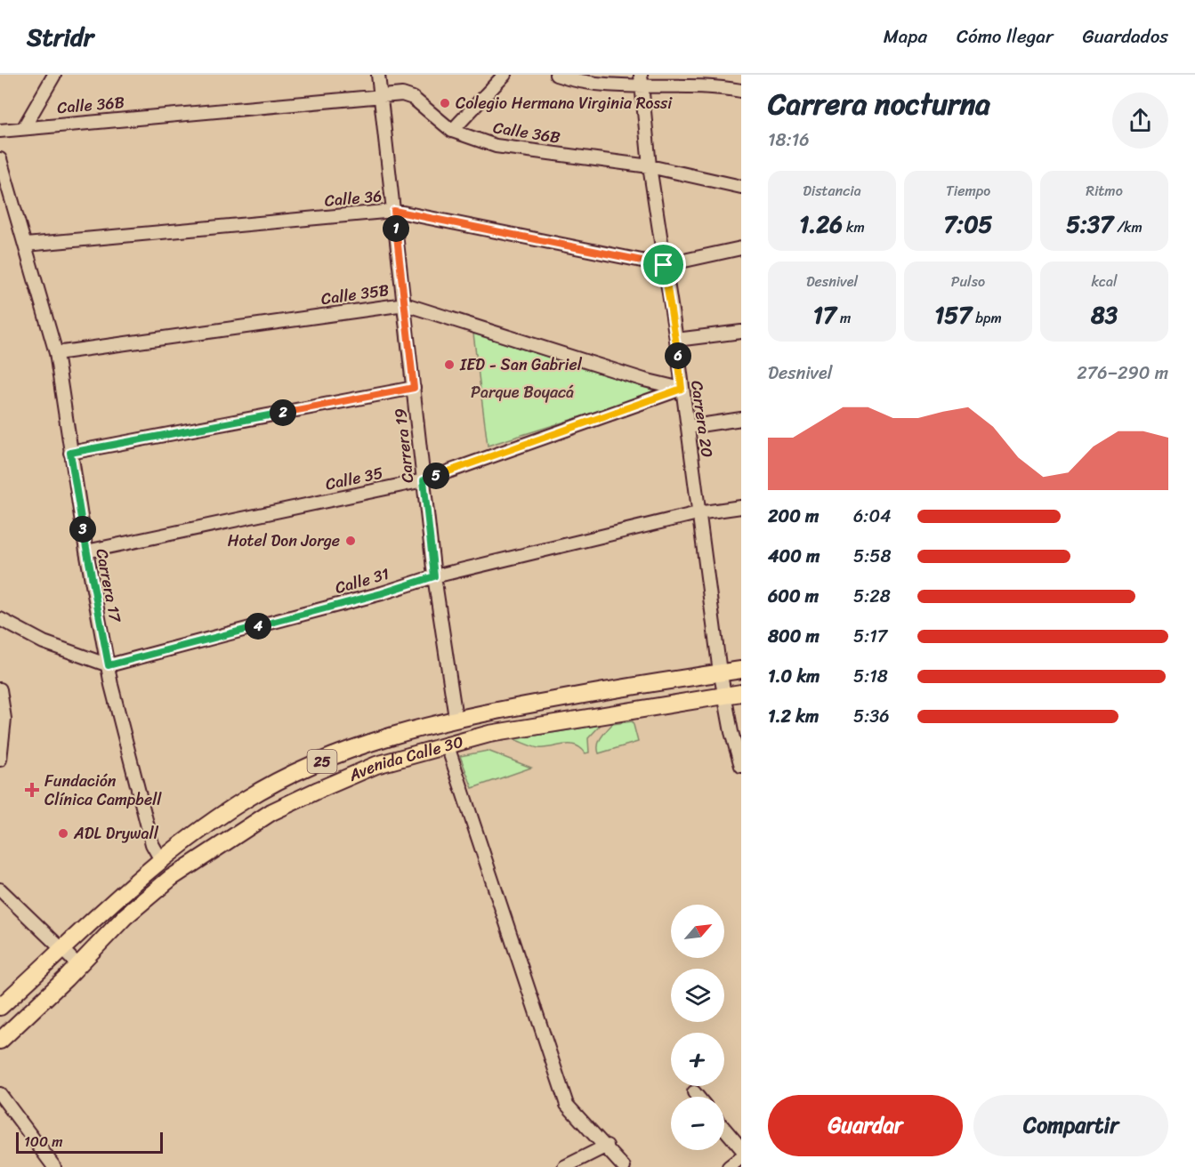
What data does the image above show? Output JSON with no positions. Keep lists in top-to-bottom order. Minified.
{"streets":{"highway":["Avenida Calle 30","25"],"street":["Calle 36B","Calle 36","Calle 35B","Carrera 20","Carrera 19","Calle 35","Calle 31","Carrera 17"]},"crossings":[["Calle 36B","Carrera 20"],["Calle 36B","Carrera 19"],["Calle 36","Carrera 20"],["Calle 36","Carrera 19"],["Calle 36","Carrera 17"],["Calle 35B","Carrera 20"],["Calle 35B","Carrera 19"],["Calle 35B","Calle 35"],["Calle 35B","Carrera 17"],["Carrera 20","Calle 35"],["Carrera 20","Calle 31"],["Carrera 20","Avenida Calle 30"],["Carrera 19","Calle 35"],["Carrera 19","Calle 31"],["Carrera 19","Avenida Calle 30"],["Calle 35","Carrera 17"],["Calle 31","Carrera 17"],["Carrera 17","Avenida Calle 30"]],"parks":["Parque Boyacá"],"places":{"other":["Colegio Hermana Virginia Rossi","IED - San Gabriel","Hotel Don Jorge","ADL Drywall"],"health":["Fundación Clínica Campbell"]},"scale_bar":"100 m","north":"top right","page":{"header":"Stridr","nav":["Mapa","Cómo llegar","Guardados"],"heading":["Carrera nocturna","18:16"],"stats":[["Distancia","1.26 km"],["Tiempo","7:05"],["Ritmo","5:37 /km"],["Desnivel","17 m"],["Pulso","157 bpm"],["kcal","83"]],"pins":["1","6","2","5","3","4"],"chart":["Desnivel","276–290 m"],"list":[{"name":"200 m","note":"6:04"},{"name":"400 m","note":"5:58"},{"name":"600 m","note":"5:28"},{"name":"800 m","note":"5:17"},{"name":"1.0 km","note":"5:18"},{"name":"1.2 km","note":"5:36"}],"map_buttons":["+","−"],"buttons":["Guardar","Compartir"],"scale":"100 m"}}
